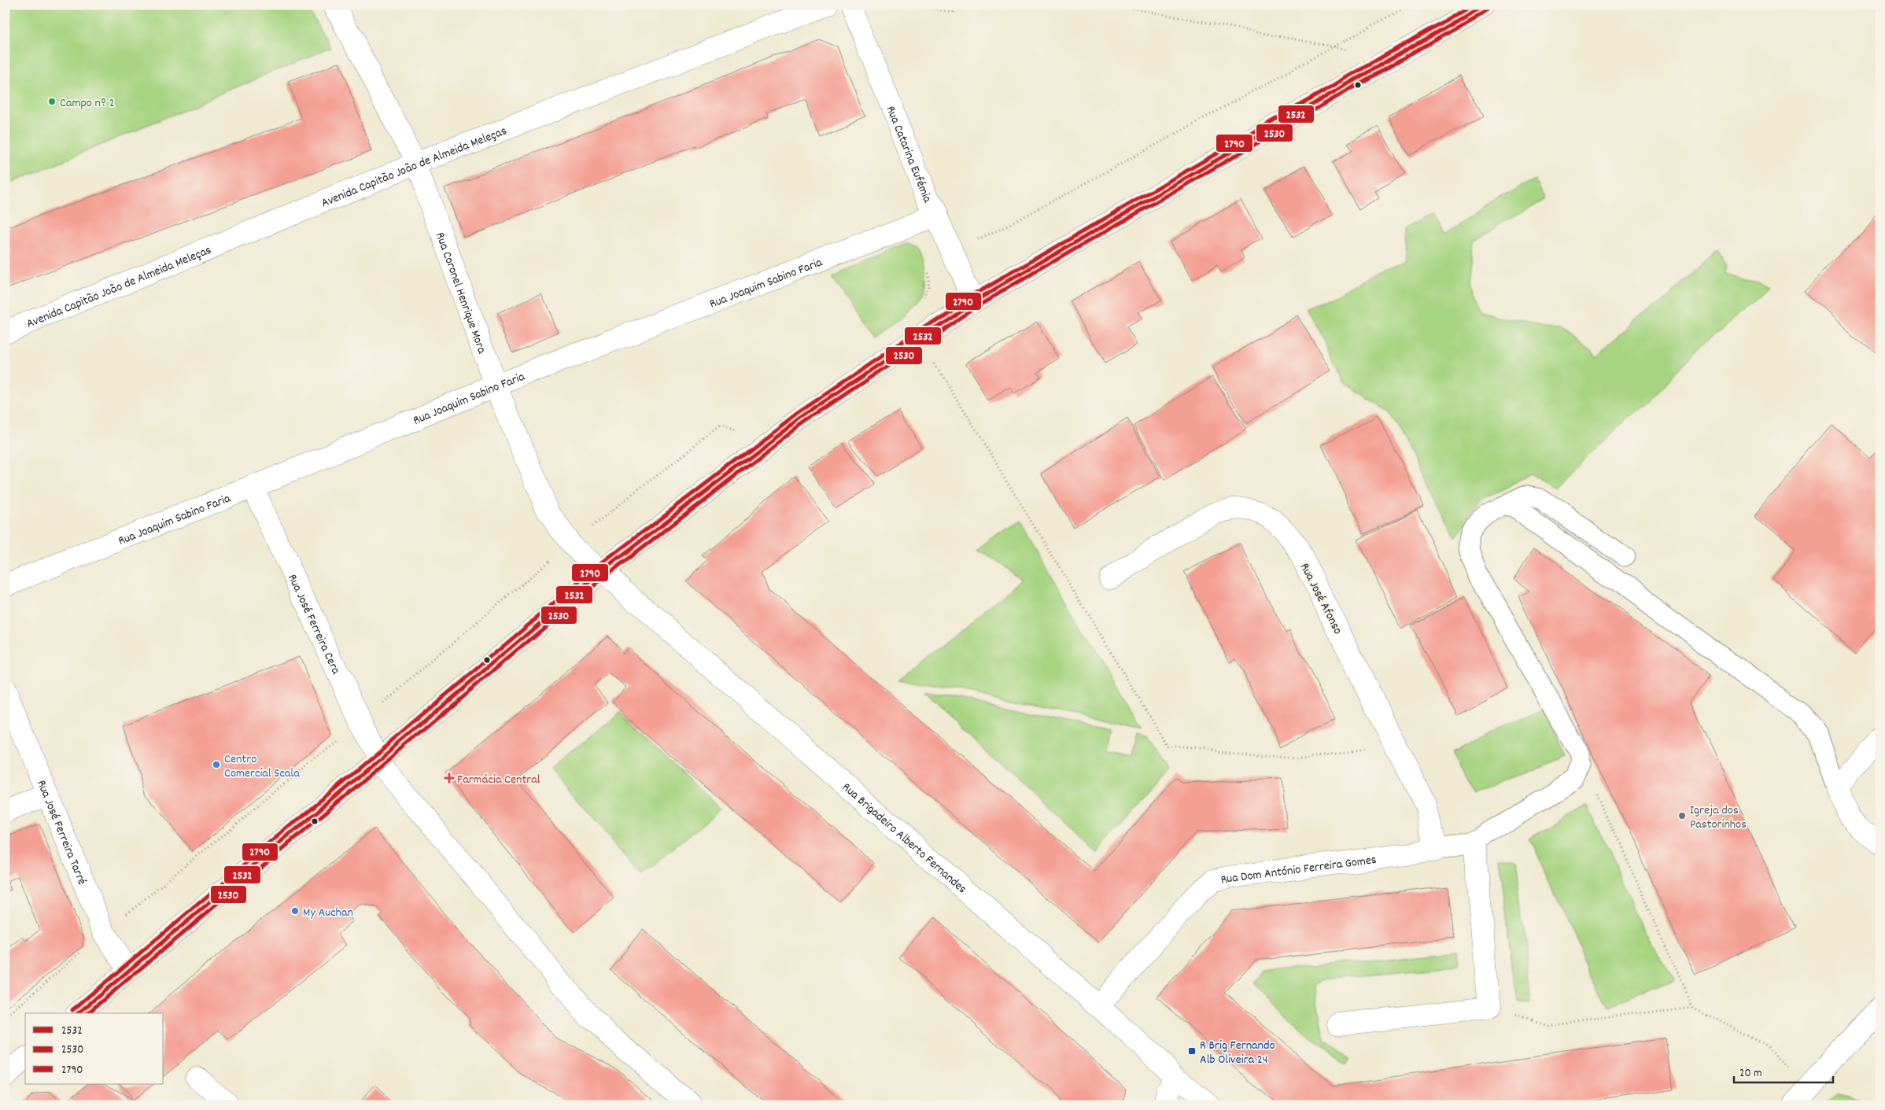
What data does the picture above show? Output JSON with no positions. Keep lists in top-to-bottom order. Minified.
{"streets":{"street":["Rua Catarina Eufémia","Avenida Capitão João de Almeida Meleças","Rua Joaquim Sabino Faria","Rua Coronel Henrique Mora","Rua José Afonso","Rua José Ferreira Cera","Rua José Ferreira Tarré","Rua Brigadeiro Alberto Fernandes","Rua Dom António Ferreira Gomes"]},"crossings":[["Rua Catarina Eufémia","Rua Joaquim Sabino Faria"],["Avenida Capitão João de Almeida Meleças","Rua Coronel Henrique Mora"],["Rua Joaquim Sabino Faria","Rua Coronel Henrique Mora"],["Rua Joaquim Sabino Faria","Rua José Ferreira Cera"],["Rua Coronel Henrique Mora","Rua Brigadeiro Alberto Fernandes"],["Rua José Afonso","Rua Dom António Ferreira Gomes"],["Rua Brigadeiro Alberto Fernandes","Rua Dom António Ferreira Gomes"]],"places":{"other":["Campo nº 2","Centro Comercial Scala","Igreja dos Pastorinhos","My Auchan"],"health":["Farmácia Central"],"transit":["R Brig Fernando Alb Oliveira 24"]},"lines":["transit line 2532","transit line 2790","transit line 2530"],"legend":["2532","2530","2790"],"scale_bar":"20 m"}
